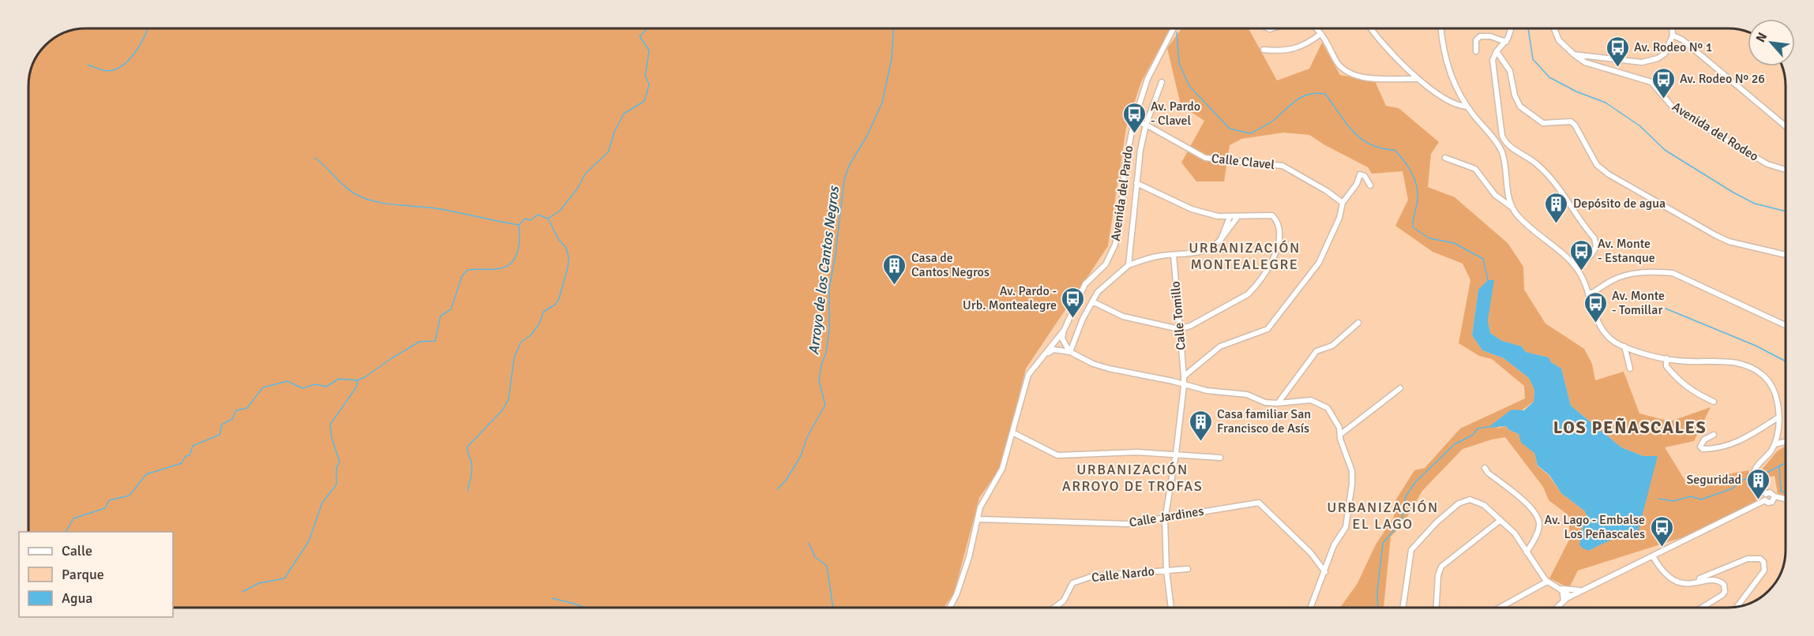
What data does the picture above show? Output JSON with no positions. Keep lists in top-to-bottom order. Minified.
{"streets":{"street":["Avenida del Rodeo","Calle Clavel","Avenida del Pardo","Calle Tomillo","Calle Jardines","Calle Nardo"]},"crossings":[["Calle Clavel","Avenida del Pardo"],["Avenida del Pardo","Calle Jardines"]],"districts":["URBANIZACIÓN MONTEALEGRE","LOS PEÑASCALES","URBANIZACIÓN ARROYO DE TROFAS","URBANIZACIÓN EL LAGO"],"water":["Arroyo de los Cantos Negros"],"places":{"bus stop":["Av. Rodeo Nº 1","Av. Rodeo Nº 26","Av. Pardo - Clavel","Av. Monte - Estanque","Av. Pardo - Urb. Montealegre","Av. Monte - Tomillar","Av. Lago - Embalse Los Peñascales"],"building":["Depósito de agua","Casa de Cantos Negros","Casa familiar San Francisco de Asís","Seguridad"]},"legend":["Calle","Parque","Agua"],"north":"top left"}
